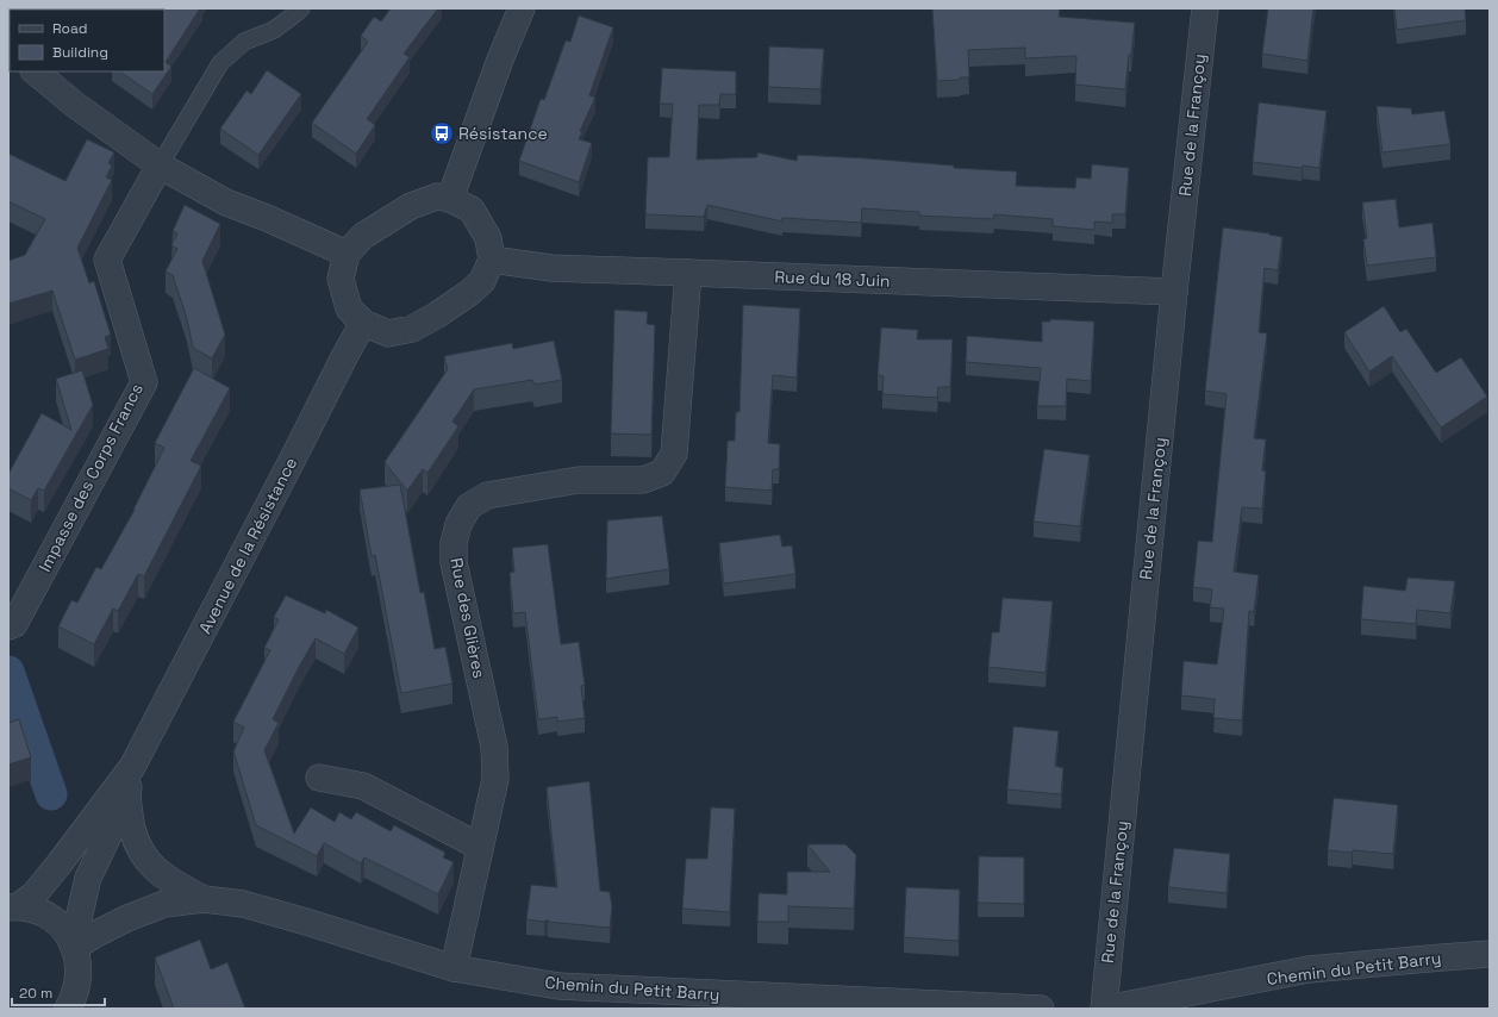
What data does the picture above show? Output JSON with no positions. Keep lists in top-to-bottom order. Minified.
{"streets":{"street":["Rue de la Françoy","Rue du 18 Juin","Impasse des Corps Francs","Avenue de la Résistance","Rue des Glières","Chemin du Petit Barry"]},"crossings":[["Rue de la Françoy","Rue du 18 Juin"],["Rue de la Françoy","Chemin du Petit Barry"],["Rue du 18 Juin","Avenue de la Résistance"],["Rue du 18 Juin","Rue des Glières"],["Avenue de la Résistance","Chemin du Petit Barry"],["Rue des Glières","Chemin du Petit Barry"]],"places":{"bus stop":["Résistance"]},"legend":["Road","Building"],"scale_bar":"20 m"}
